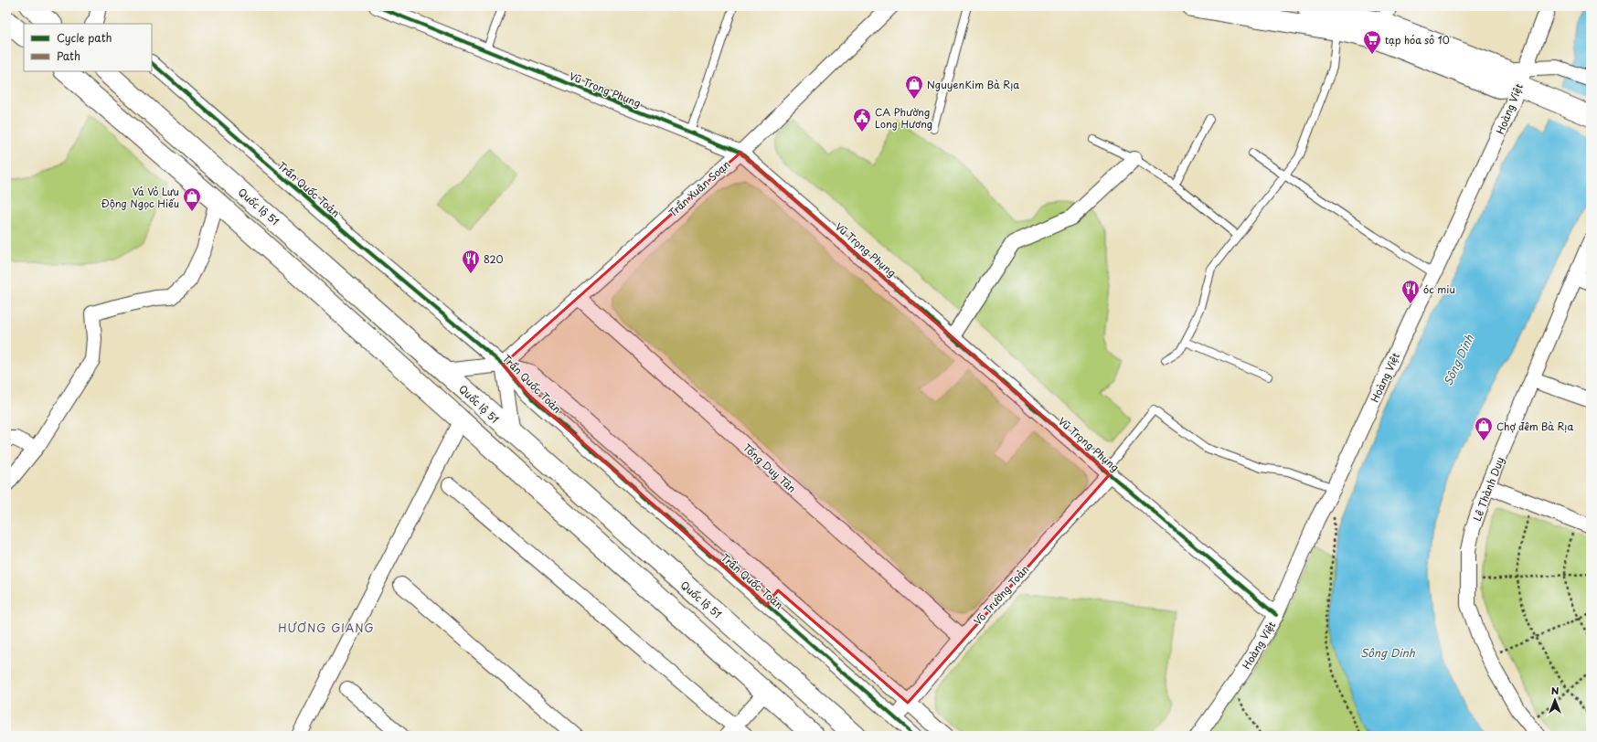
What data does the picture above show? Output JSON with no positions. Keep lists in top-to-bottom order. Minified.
{"streets":{"main road":["Quốc lộ 51"],"street":["Vũ Trọng Phụng","Hoàng Việt","Trần Xuân Soạn","Trần Quốc Toản","Tống Duy Tân","Lê Thành Duy","Võ Trường Toản"]},"crossings":[["Vũ Trọng Phụng","Hoàng Việt"],["Vũ Trọng Phụng","Trần Xuân Soạn"],["Vũ Trọng Phụng","Võ Trường Toản"],["Trần Xuân Soạn","Trần Quốc Toản"],["Trần Xuân Soạn","Tống Duy Tân"],["Trần Quốc Toản","Võ Trường Toản"],["Tống Duy Tân","Võ Trường Toản"]],"districts":["HƯƠNG GIANG"],"water":["Sông Dinh"],"places":{"supermarket":["tạp hóa sô 10"],"shop":["NguyenKim Bà Rịa","Vá Vỏ Lưu Động Ngọc Hiếu","Chợ đêm Bà Rịa"],"public building":["CA Phường Long Hương"],"restaurant":["820","óc miu"]},"legend":["Cycle path","Path"],"north":"top"}
